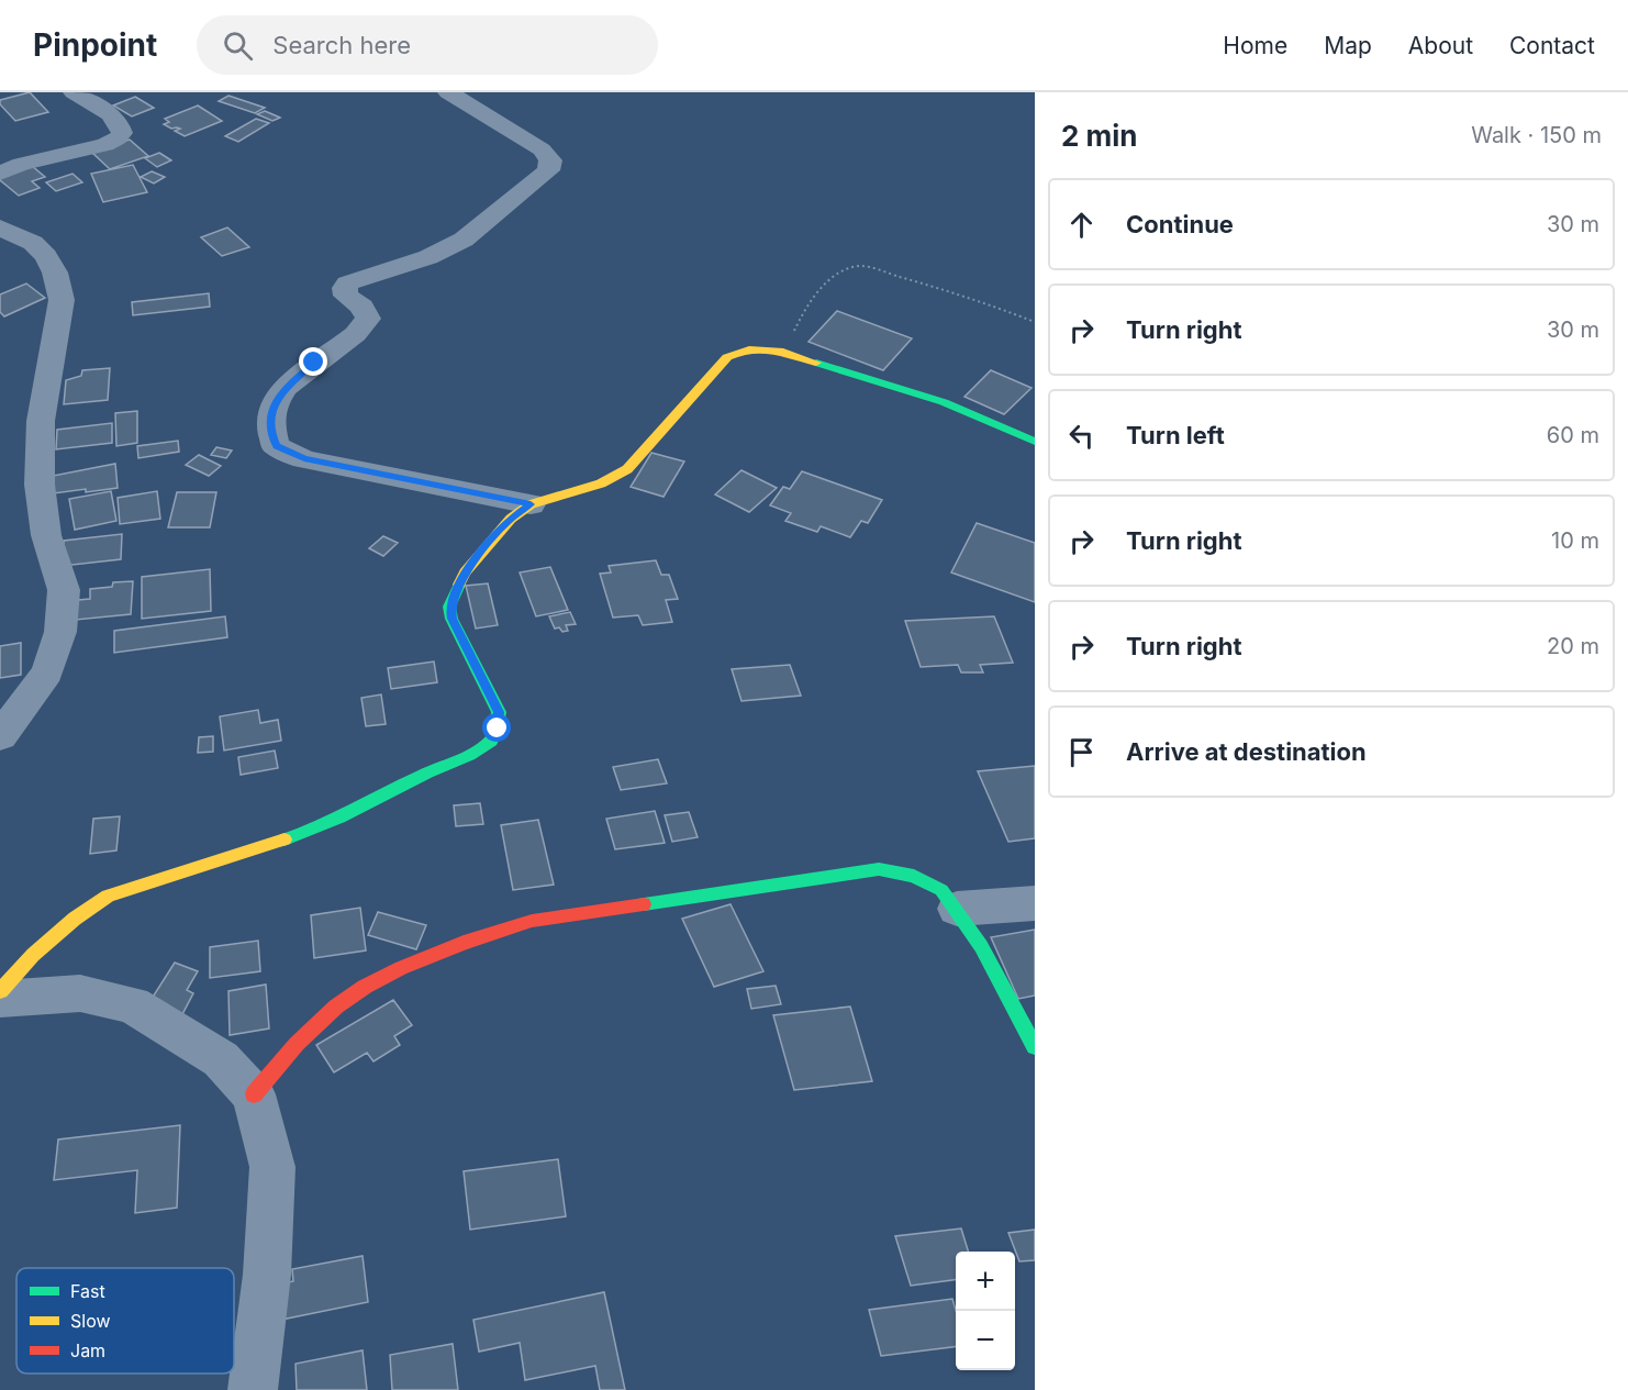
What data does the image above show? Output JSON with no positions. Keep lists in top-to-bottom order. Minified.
{"legend":["Fast","Slow","Jam"],"page":{"header":"Pinpoint","search":"Search here","nav":["Home","Map","About","Contact"],"heading":["2 min","Walk · 150 m"],"list":[["Continue","30 m"],["Turn right","30 m"],["Turn left","60 m"],["Turn right","10 m"],["Turn right","20 m"],"Arrive at destination"],"map_buttons":["+","−"]}}
